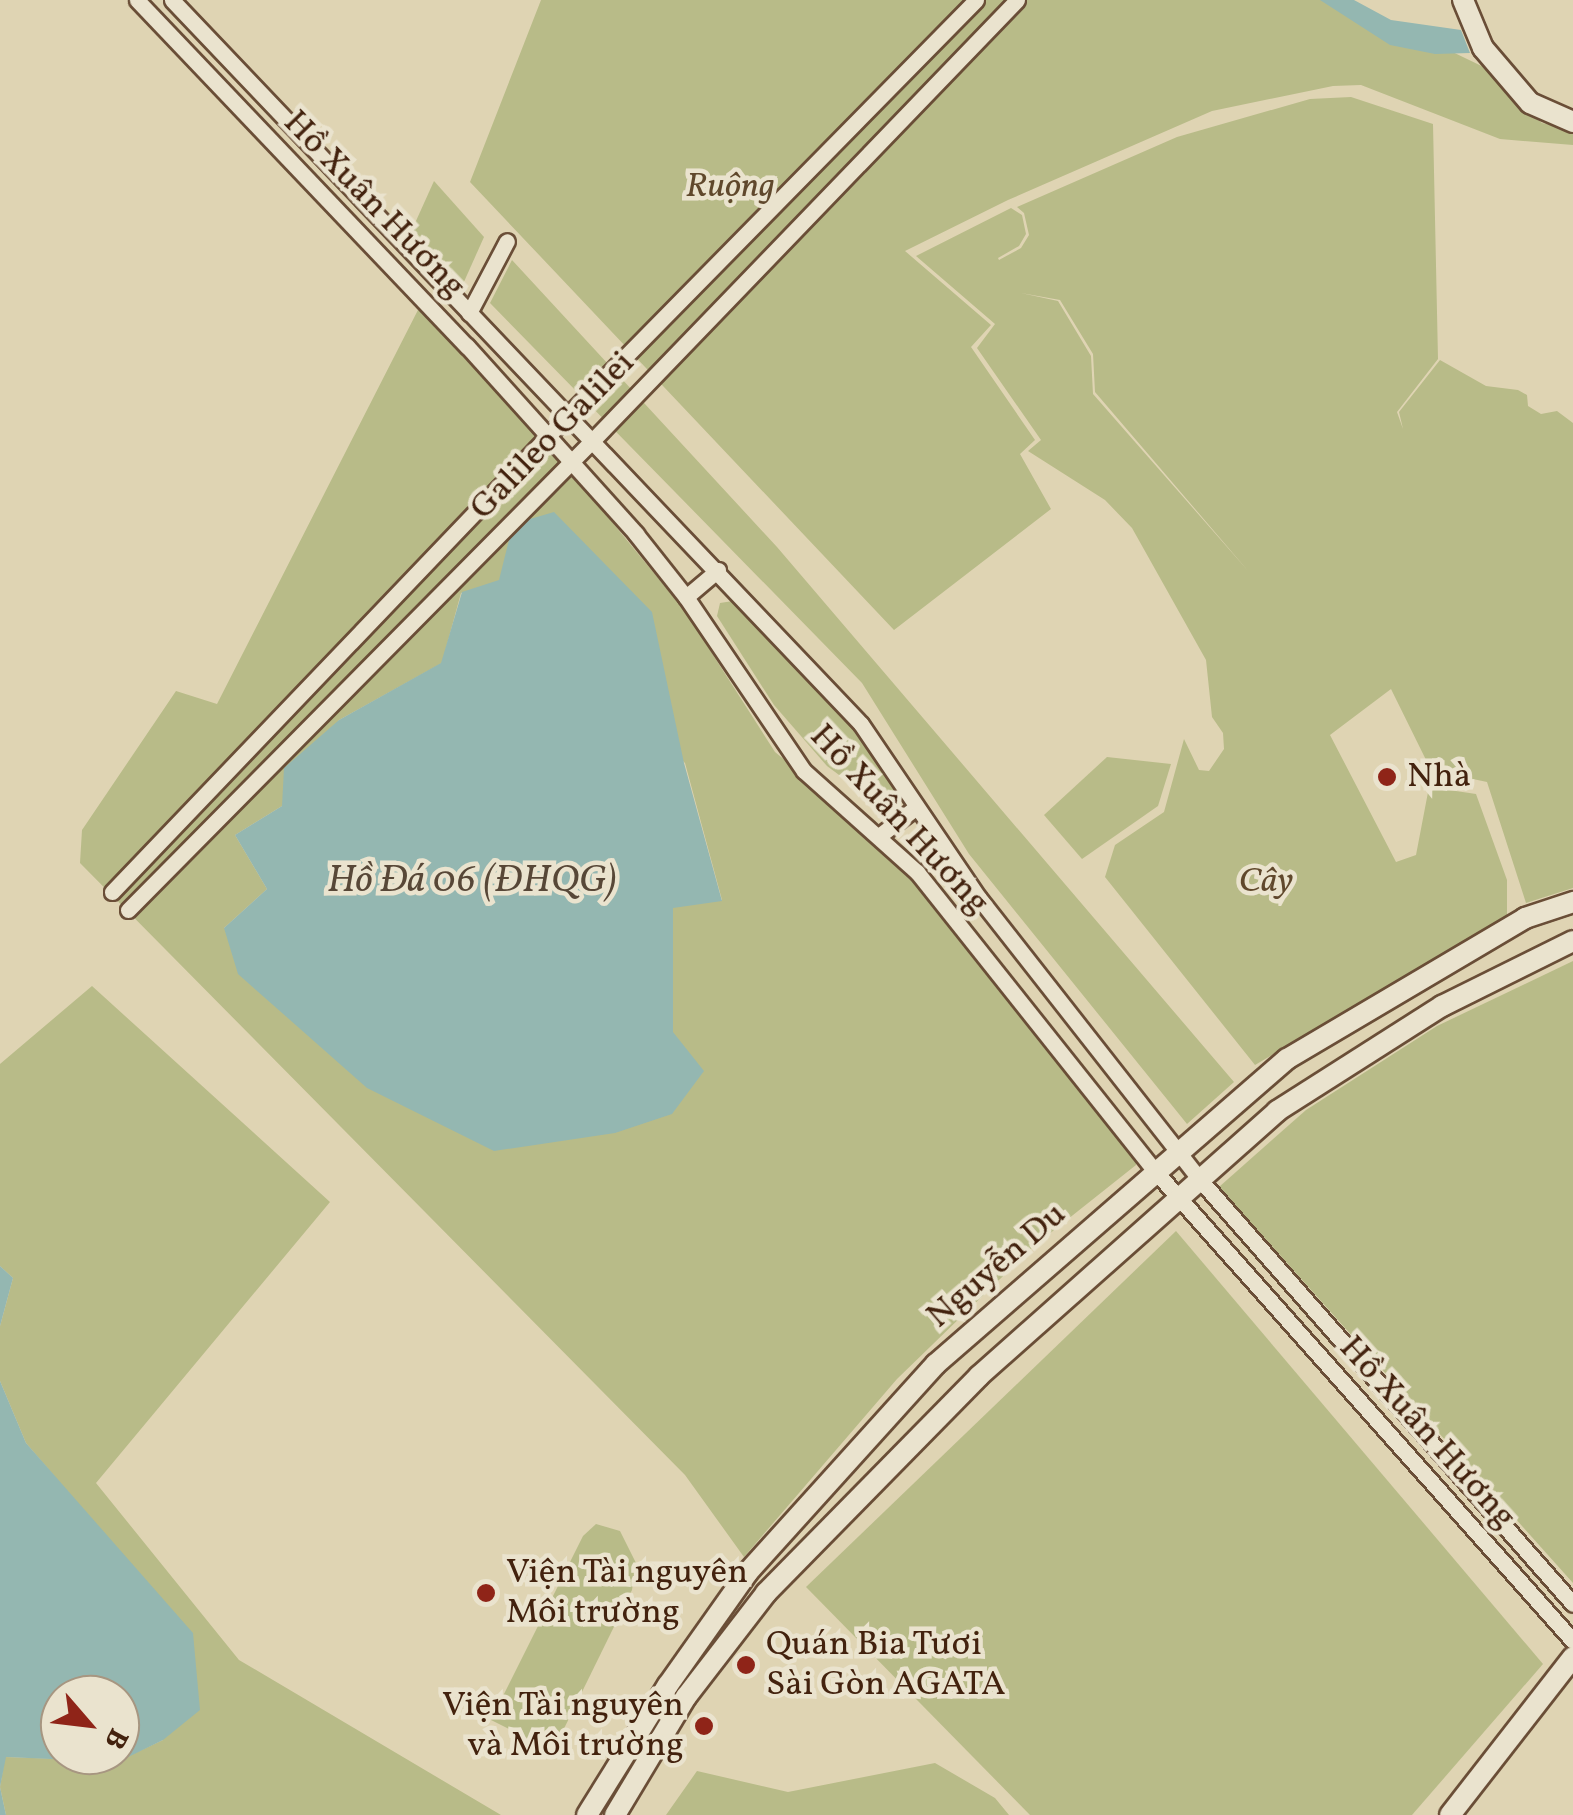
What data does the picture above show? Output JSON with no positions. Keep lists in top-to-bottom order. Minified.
{"streets":{"street":["Hồ Xuân Hương","Galileo Galilei","Nguyễn Du"]},"crossings":[["Hồ Xuân Hương","Galileo Galilei"],["Hồ Xuân Hương","Nguyễn Du"]],"water":["Hồ Đá 06 (ĐHQG)"],"parks":["Ruộng","Cây"],"places":["Nhà","Viện Tài nguyên Môi trường","Quán Bia Tươi Sài Gòn AGATA","Viện Tài nguyên và Môi trường"],"north":"bottom right"}
